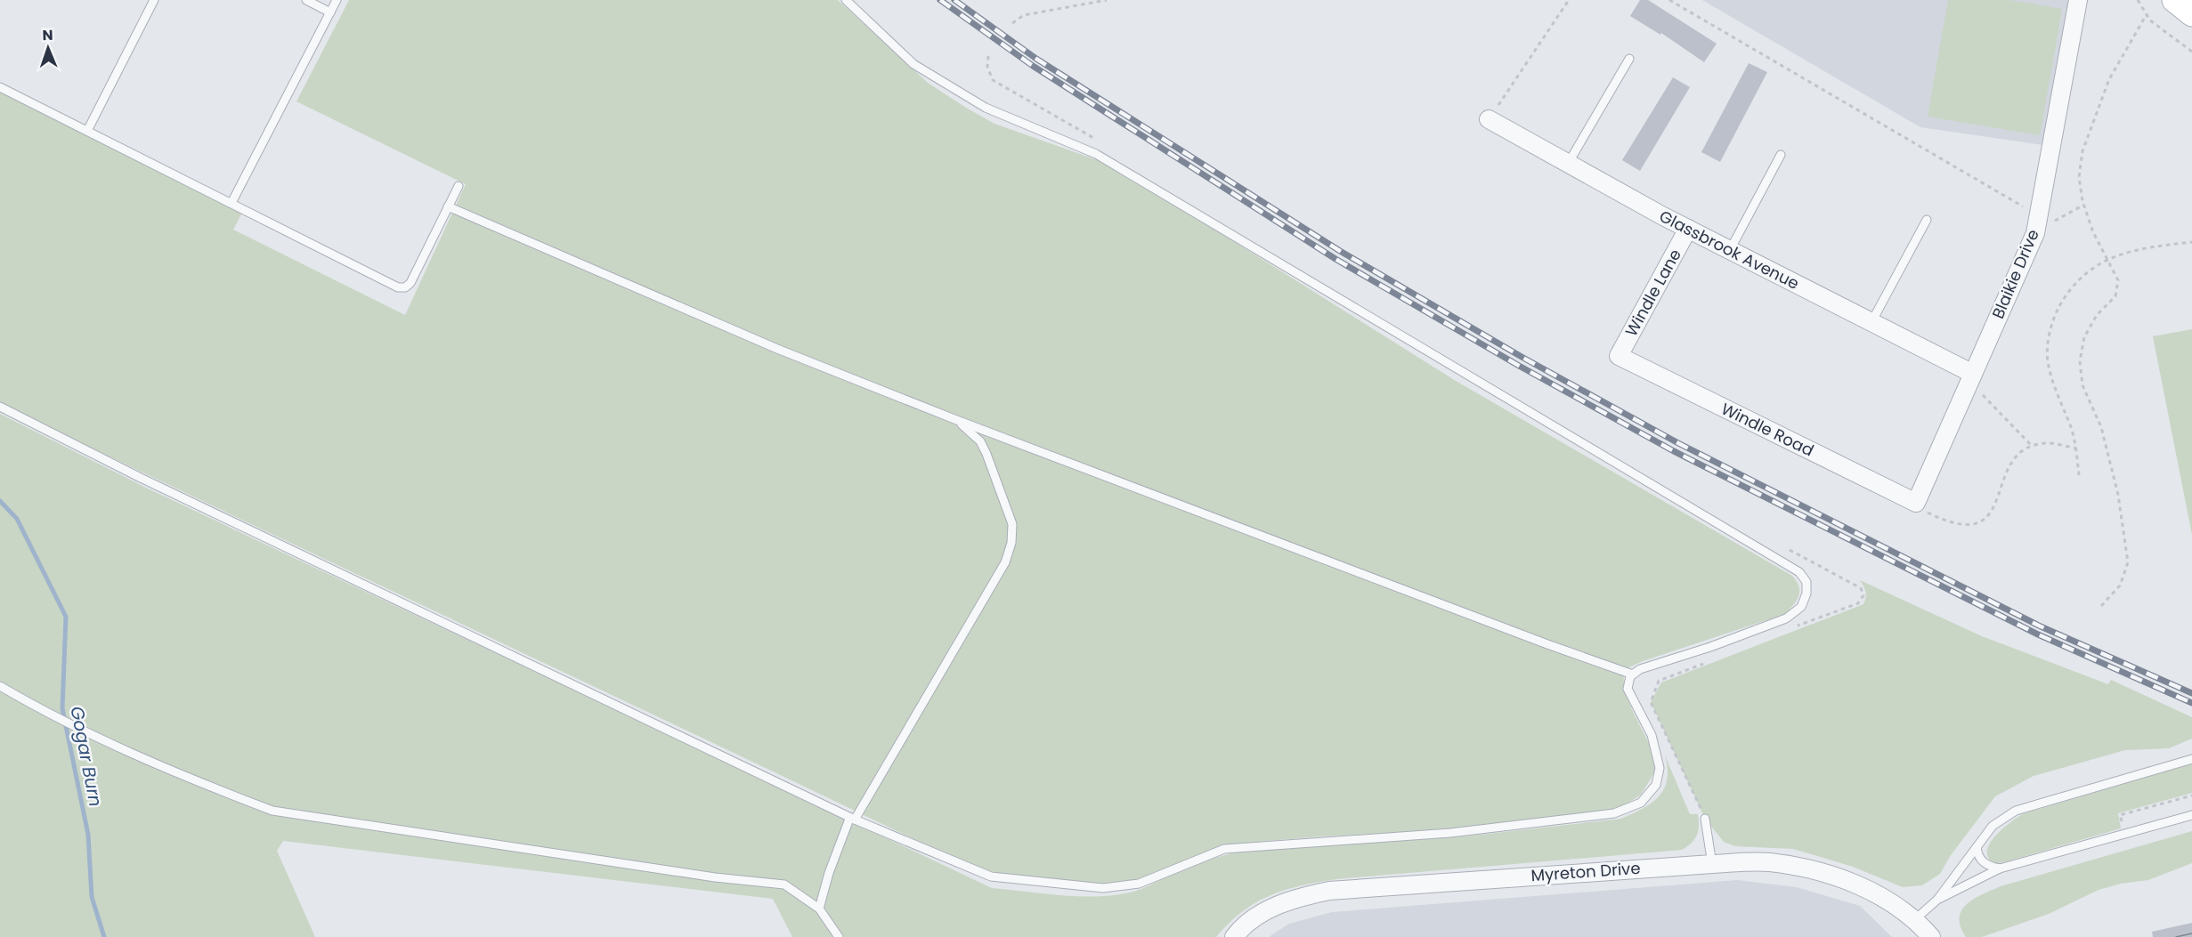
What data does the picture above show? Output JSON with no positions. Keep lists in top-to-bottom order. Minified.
{"streets":{"street":["Glassbrook Avenue","Blaikie Drive","Windle Lane","Windle Road","Myreton Drive"]},"crossings":[["Glassbrook Avenue","Blaikie Drive"],["Glassbrook Avenue","Windle Lane"],["Blaikie Drive","Windle Road"],["Windle Lane","Windle Road"]],"water":["Gogar Burn"],"north":"top"}
